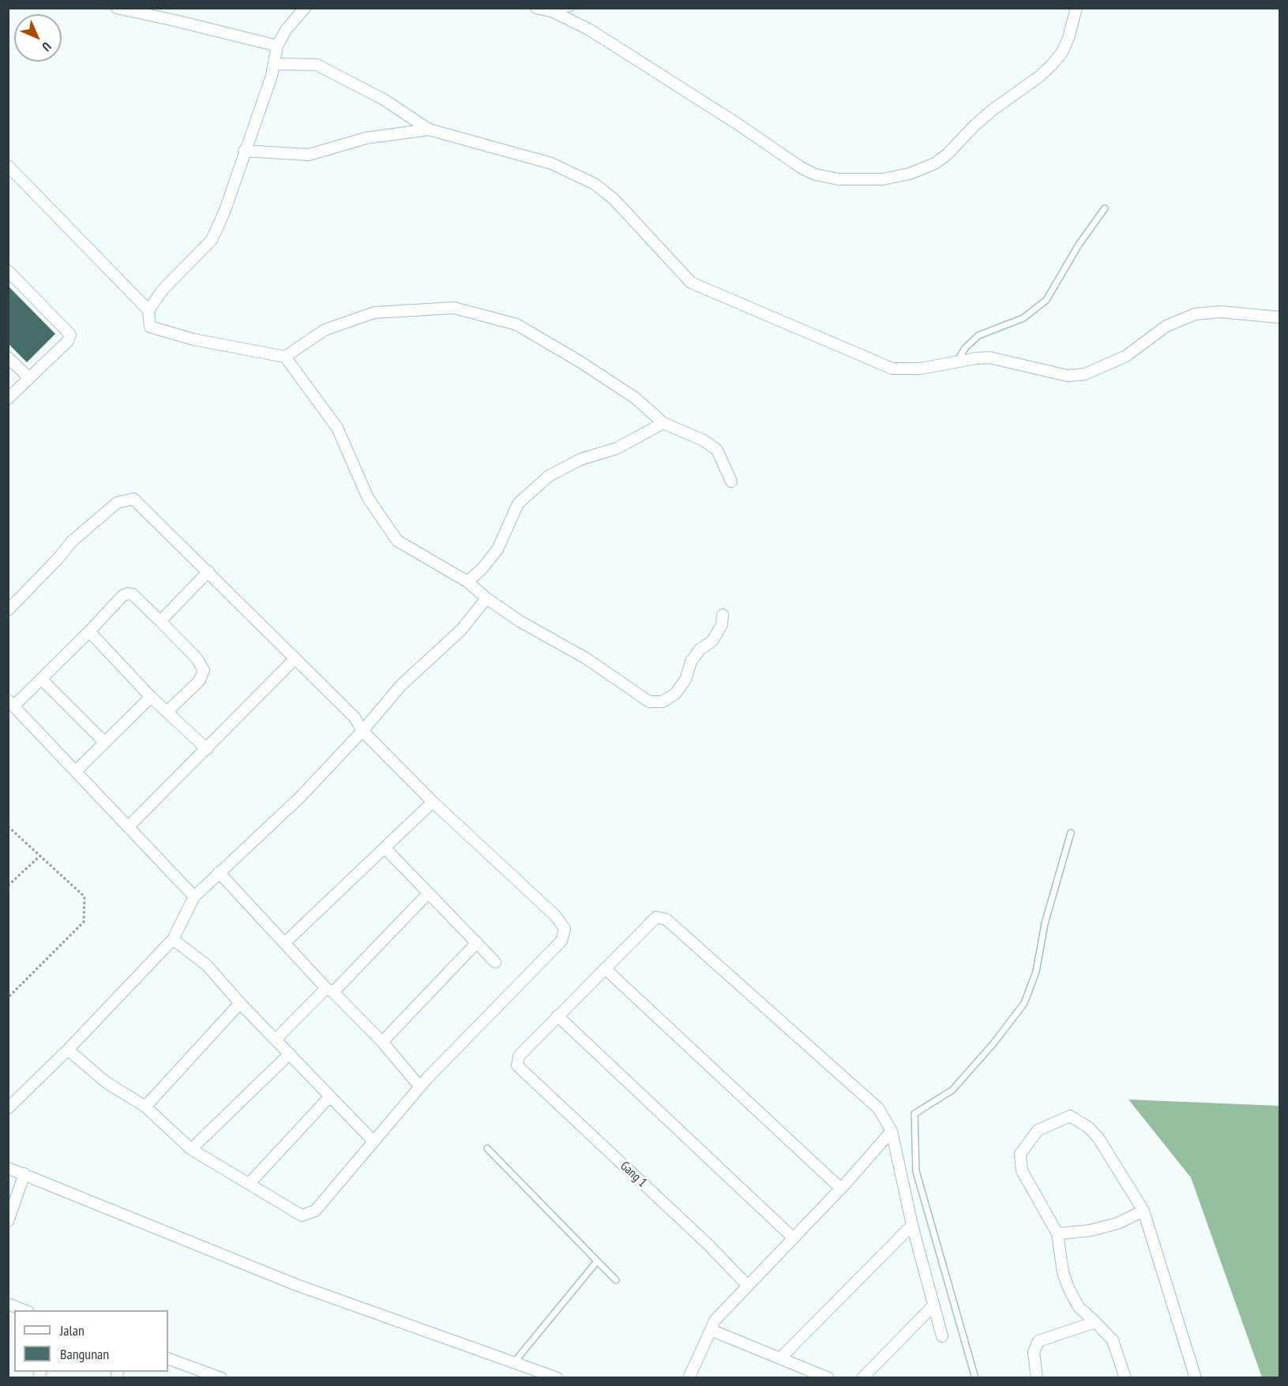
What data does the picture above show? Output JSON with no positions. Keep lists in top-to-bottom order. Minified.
{"streets":{"street":["Gang 1"]},"legend":["Jalan","Bangunan"],"north":"bottom right"}
